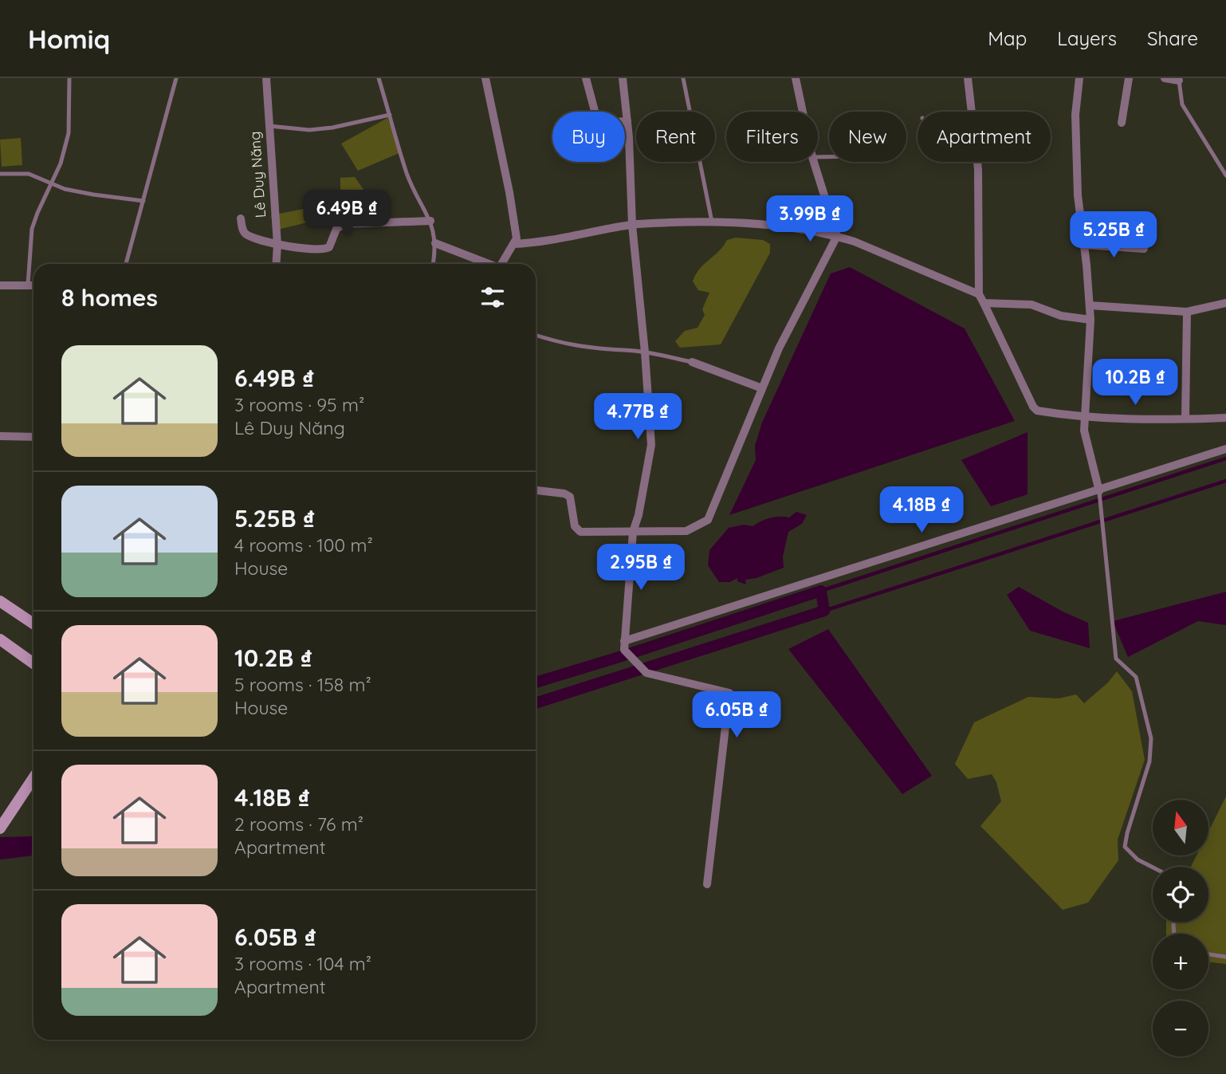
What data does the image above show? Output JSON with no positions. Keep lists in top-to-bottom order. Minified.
{"streets":{"street":["Lê Duy Năng"]},"north":"top","page":{"header":"Homiq","nav":["Map","Layers","Share"],"chip":["Buy","Rent","Filters","New","Apartment"],"price":["6.49B ₫","3.99B ₫","5.25B ₫","10.2B ₫","4.77B ₫","4.18B ₫","2.95B ₫","6.05B ₫"],"heading":"8 homes","list":[{"name":"6.49B ₫","note":"3 rooms · 95 m² · Lê Duy Năng"},{"name":"5.25B ₫","note":"4 rooms · 100 m² · House"},{"name":"10.2B ₫","note":"5 rooms · 158 m² · House"},{"name":"4.18B ₫","note":"2 rooms · 76 m² · Apartment"},{"name":"6.05B ₫","note":"3 rooms · 104 m² · Apartment"}],"map_buttons":["+","−"]}}
